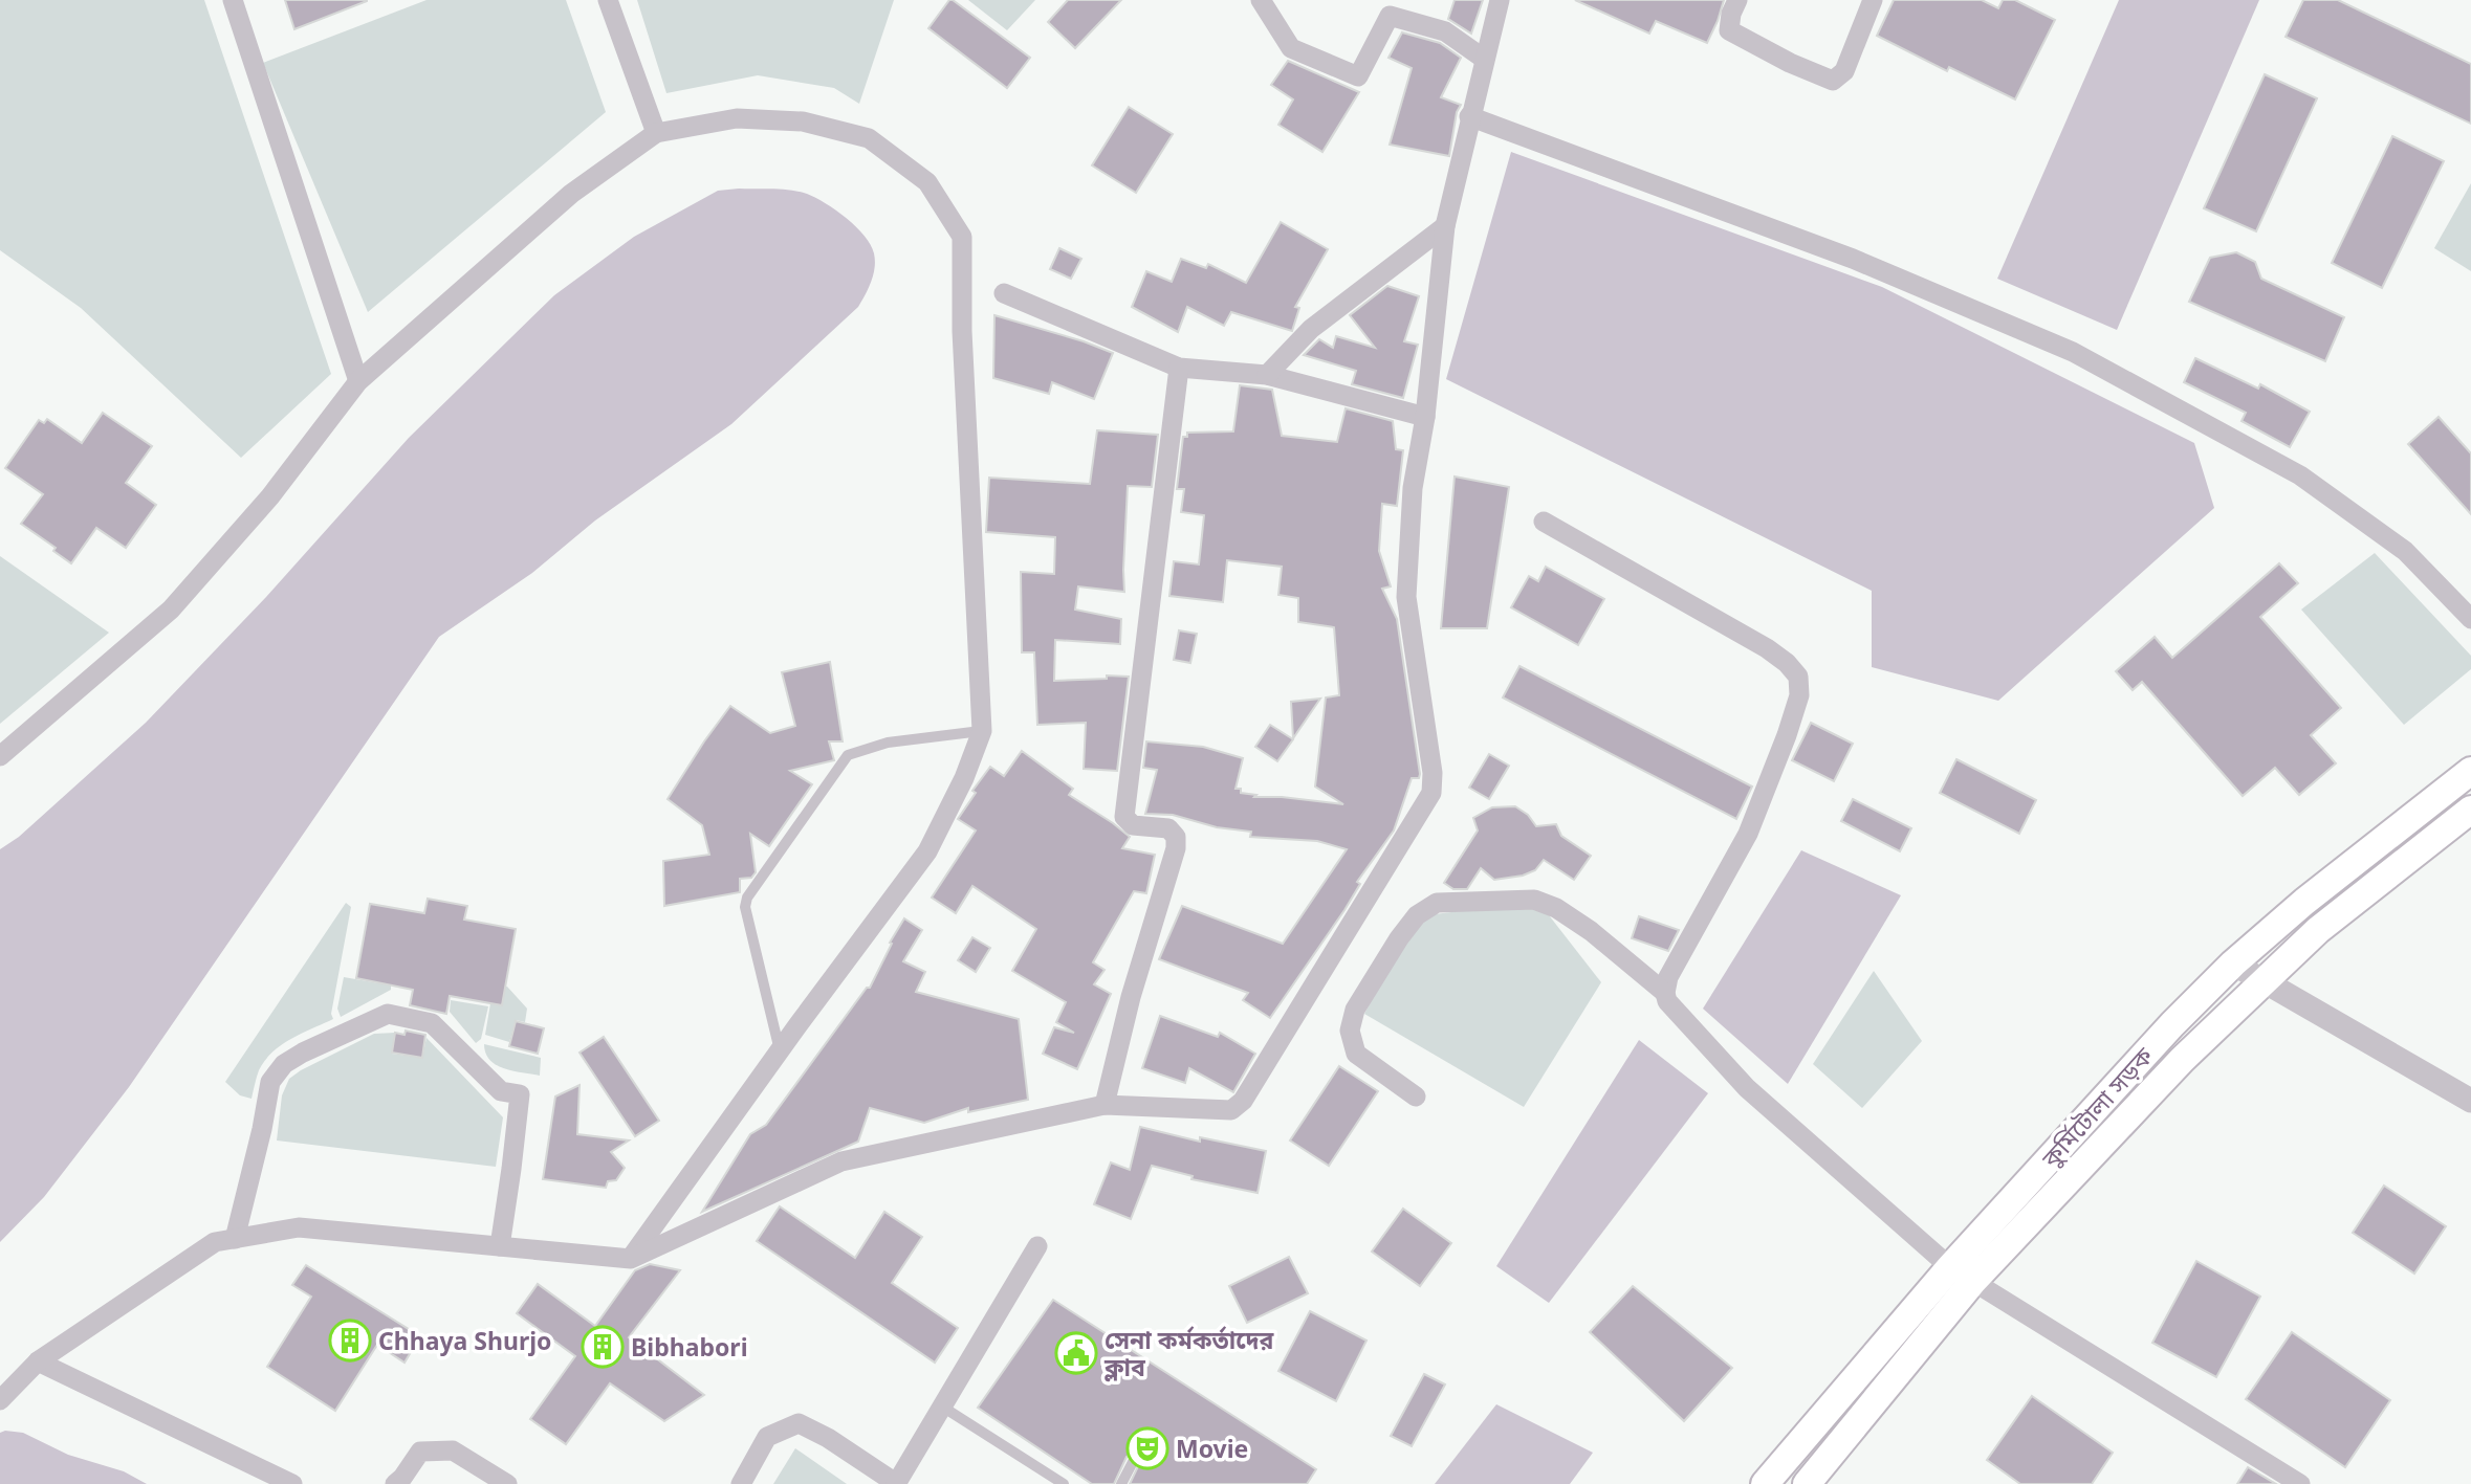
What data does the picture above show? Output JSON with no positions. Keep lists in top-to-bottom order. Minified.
{"streets":{"main road":["কুর্মিটোলা সড়ক"]},"places":{"building":["Chhaya Shurjo","Bibhabori"],"public building":["সেনা কর্মকর্তাদের ক্লাব"],"theatre":["Movie"]}}
